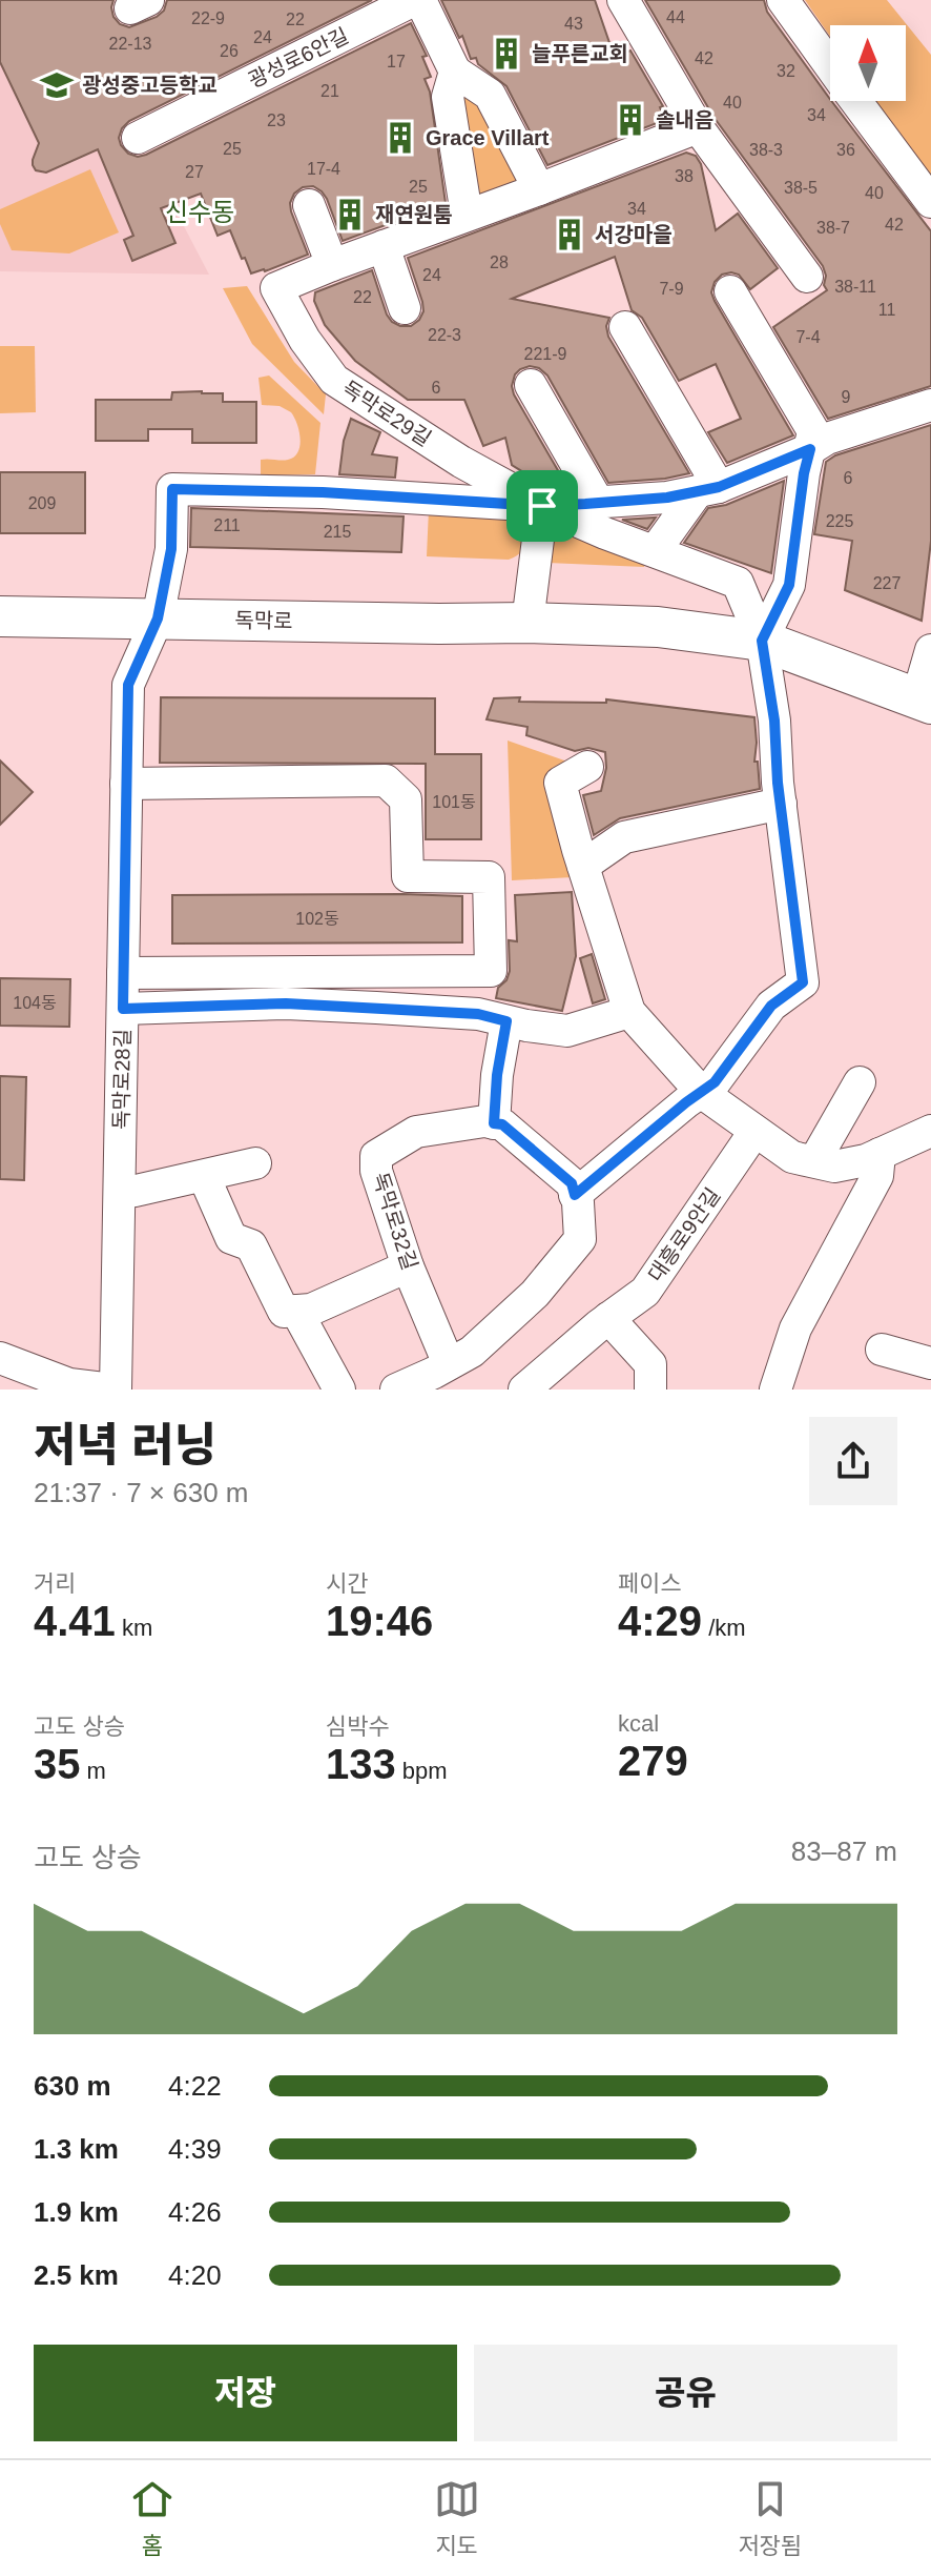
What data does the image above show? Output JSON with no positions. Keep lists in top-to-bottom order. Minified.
{"streets":{"main road":["독막로"],"street":["광성로6안길","독막로29길","독막로28길","독막로32길","대흥로9안길"]},"crossings":[["독막로29길","독막로"],["독막로29길","독막로28길"],["독막로","독막로28길"]],"districts":["신수동"],"places":{"building":["늘푸른교회","솔내음","Grace Villart","재연원툼","서강마을"],"school or university":["광성중고등학교"]},"house_numbers":["44","22-9","22","43","24","22-13","26","42","17","32","21","40","34","23","25","38-3","36","17-4","27","38","25","38-5","40","34","42","38-7","28","24","38-11","7-9","22","11","22-3","7-4","221-9","6","9","6","209","225","211","215","227","101동","102동","104동"],"north":"top","page":{"heading":["저녁 러닝","21:37 · 7 × 630 m"],"stats":[["거리","4.41 km"],["시간","19:46"],["페이스","4:29 /km"],["고도 상승","35 m"],["심박수","133 bpm"],["kcal","279"]],"chart":["고도 상승","83–87 m"],"list":[{"name":"630 m","note":"4:22"},{"name":"1.3 km","note":"4:39"},{"name":"1.9 km","note":"4:26"},{"name":"2.5 km","note":"4:20"}],"buttons":["저장","공유"],"tabs":["홈","지도","저장됨"]}}
